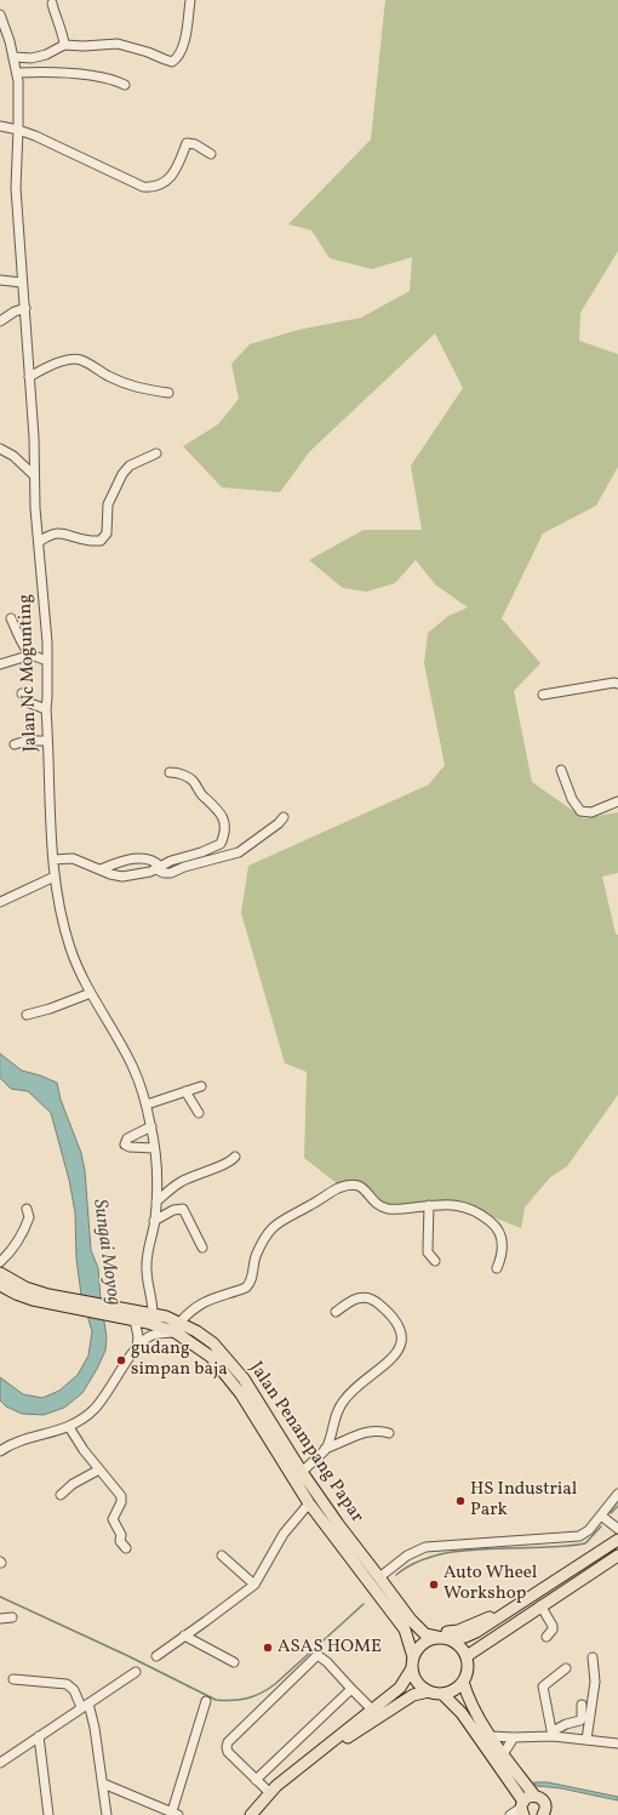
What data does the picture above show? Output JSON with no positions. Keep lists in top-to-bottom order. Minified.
{"streets":{"main road":["Jalan Penampang Papar"],"street":["Jalan Nc Mogunting"]},"crossings":[["Jalan Nc Mogunting","Jalan Penampang Papar"]],"water":["Sungai Moyog"],"places":["gudang simpan baja","HS Industrial Park","Auto Wheel Workshop","ASAS HOME"]}
